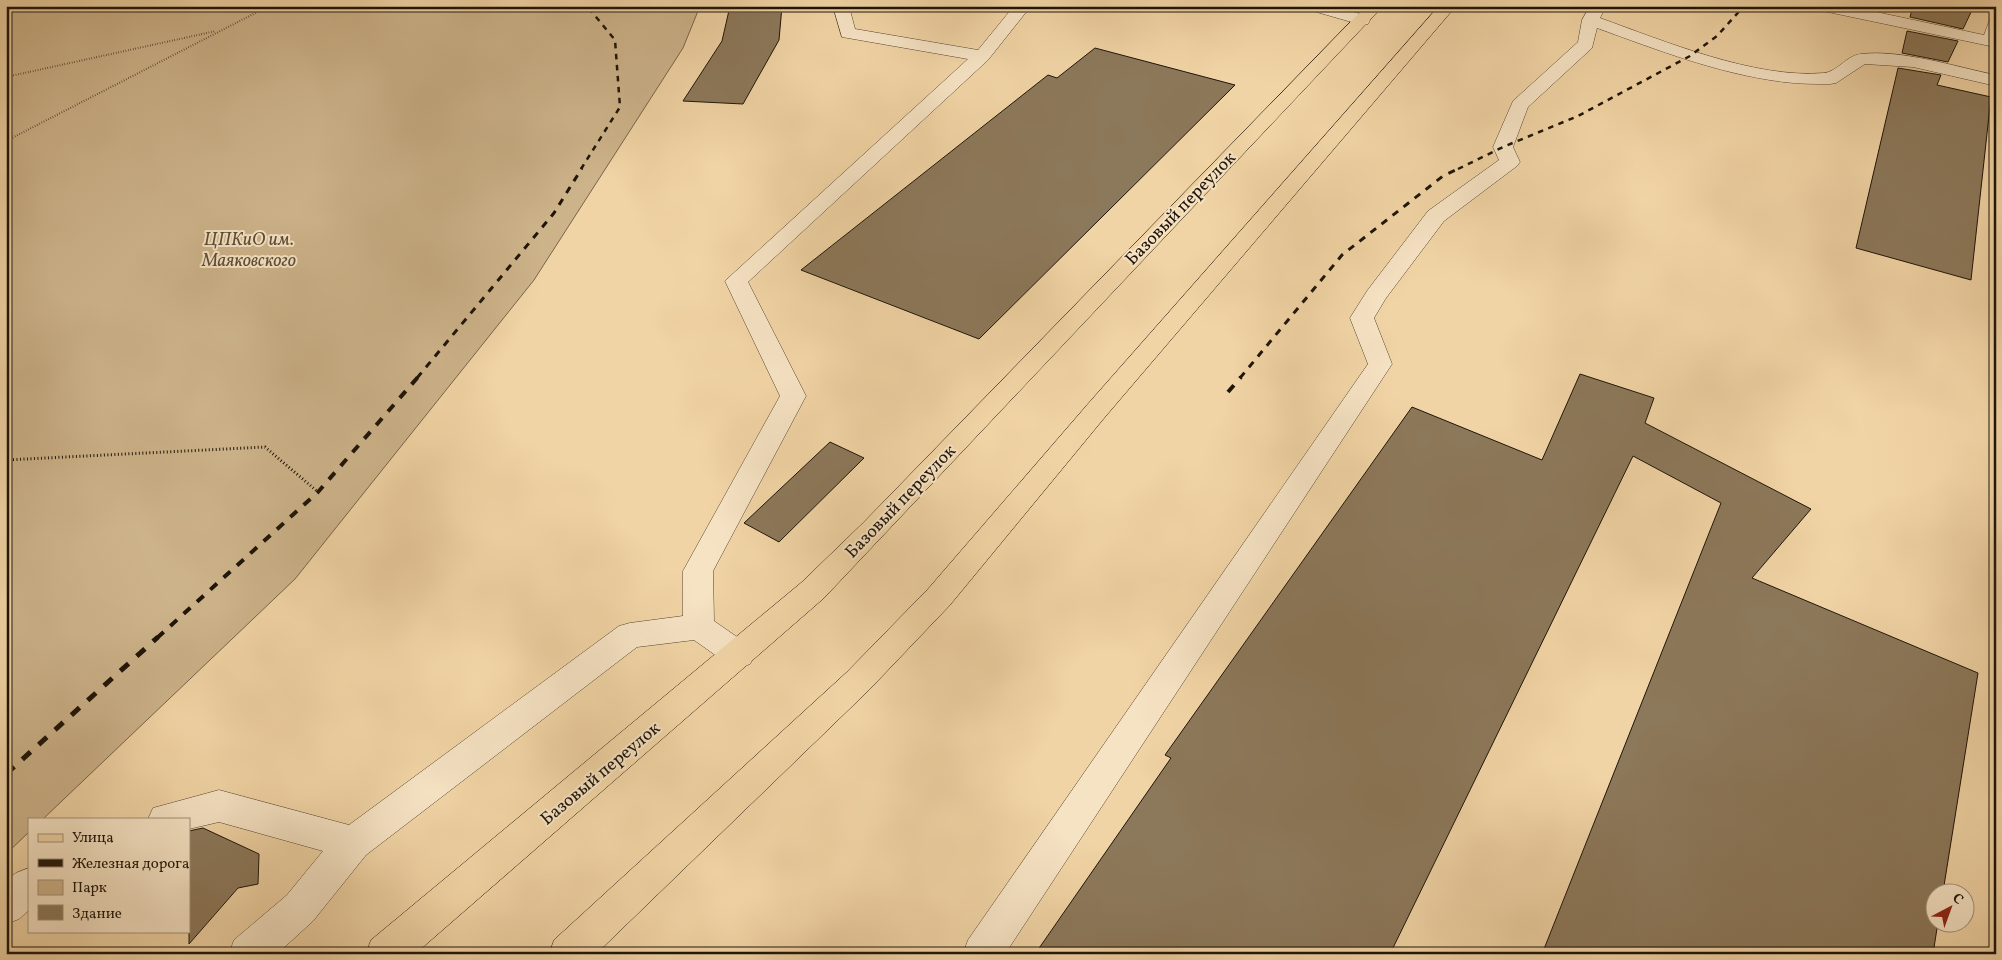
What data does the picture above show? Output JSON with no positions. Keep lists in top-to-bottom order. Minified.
{"streets":{"main road":["Базовый переулок"]},"parks":["ЦПКиО им. Маяковского"],"legend":["Улица","Железная дорога","Парк","Здание"],"north":"top right"}
